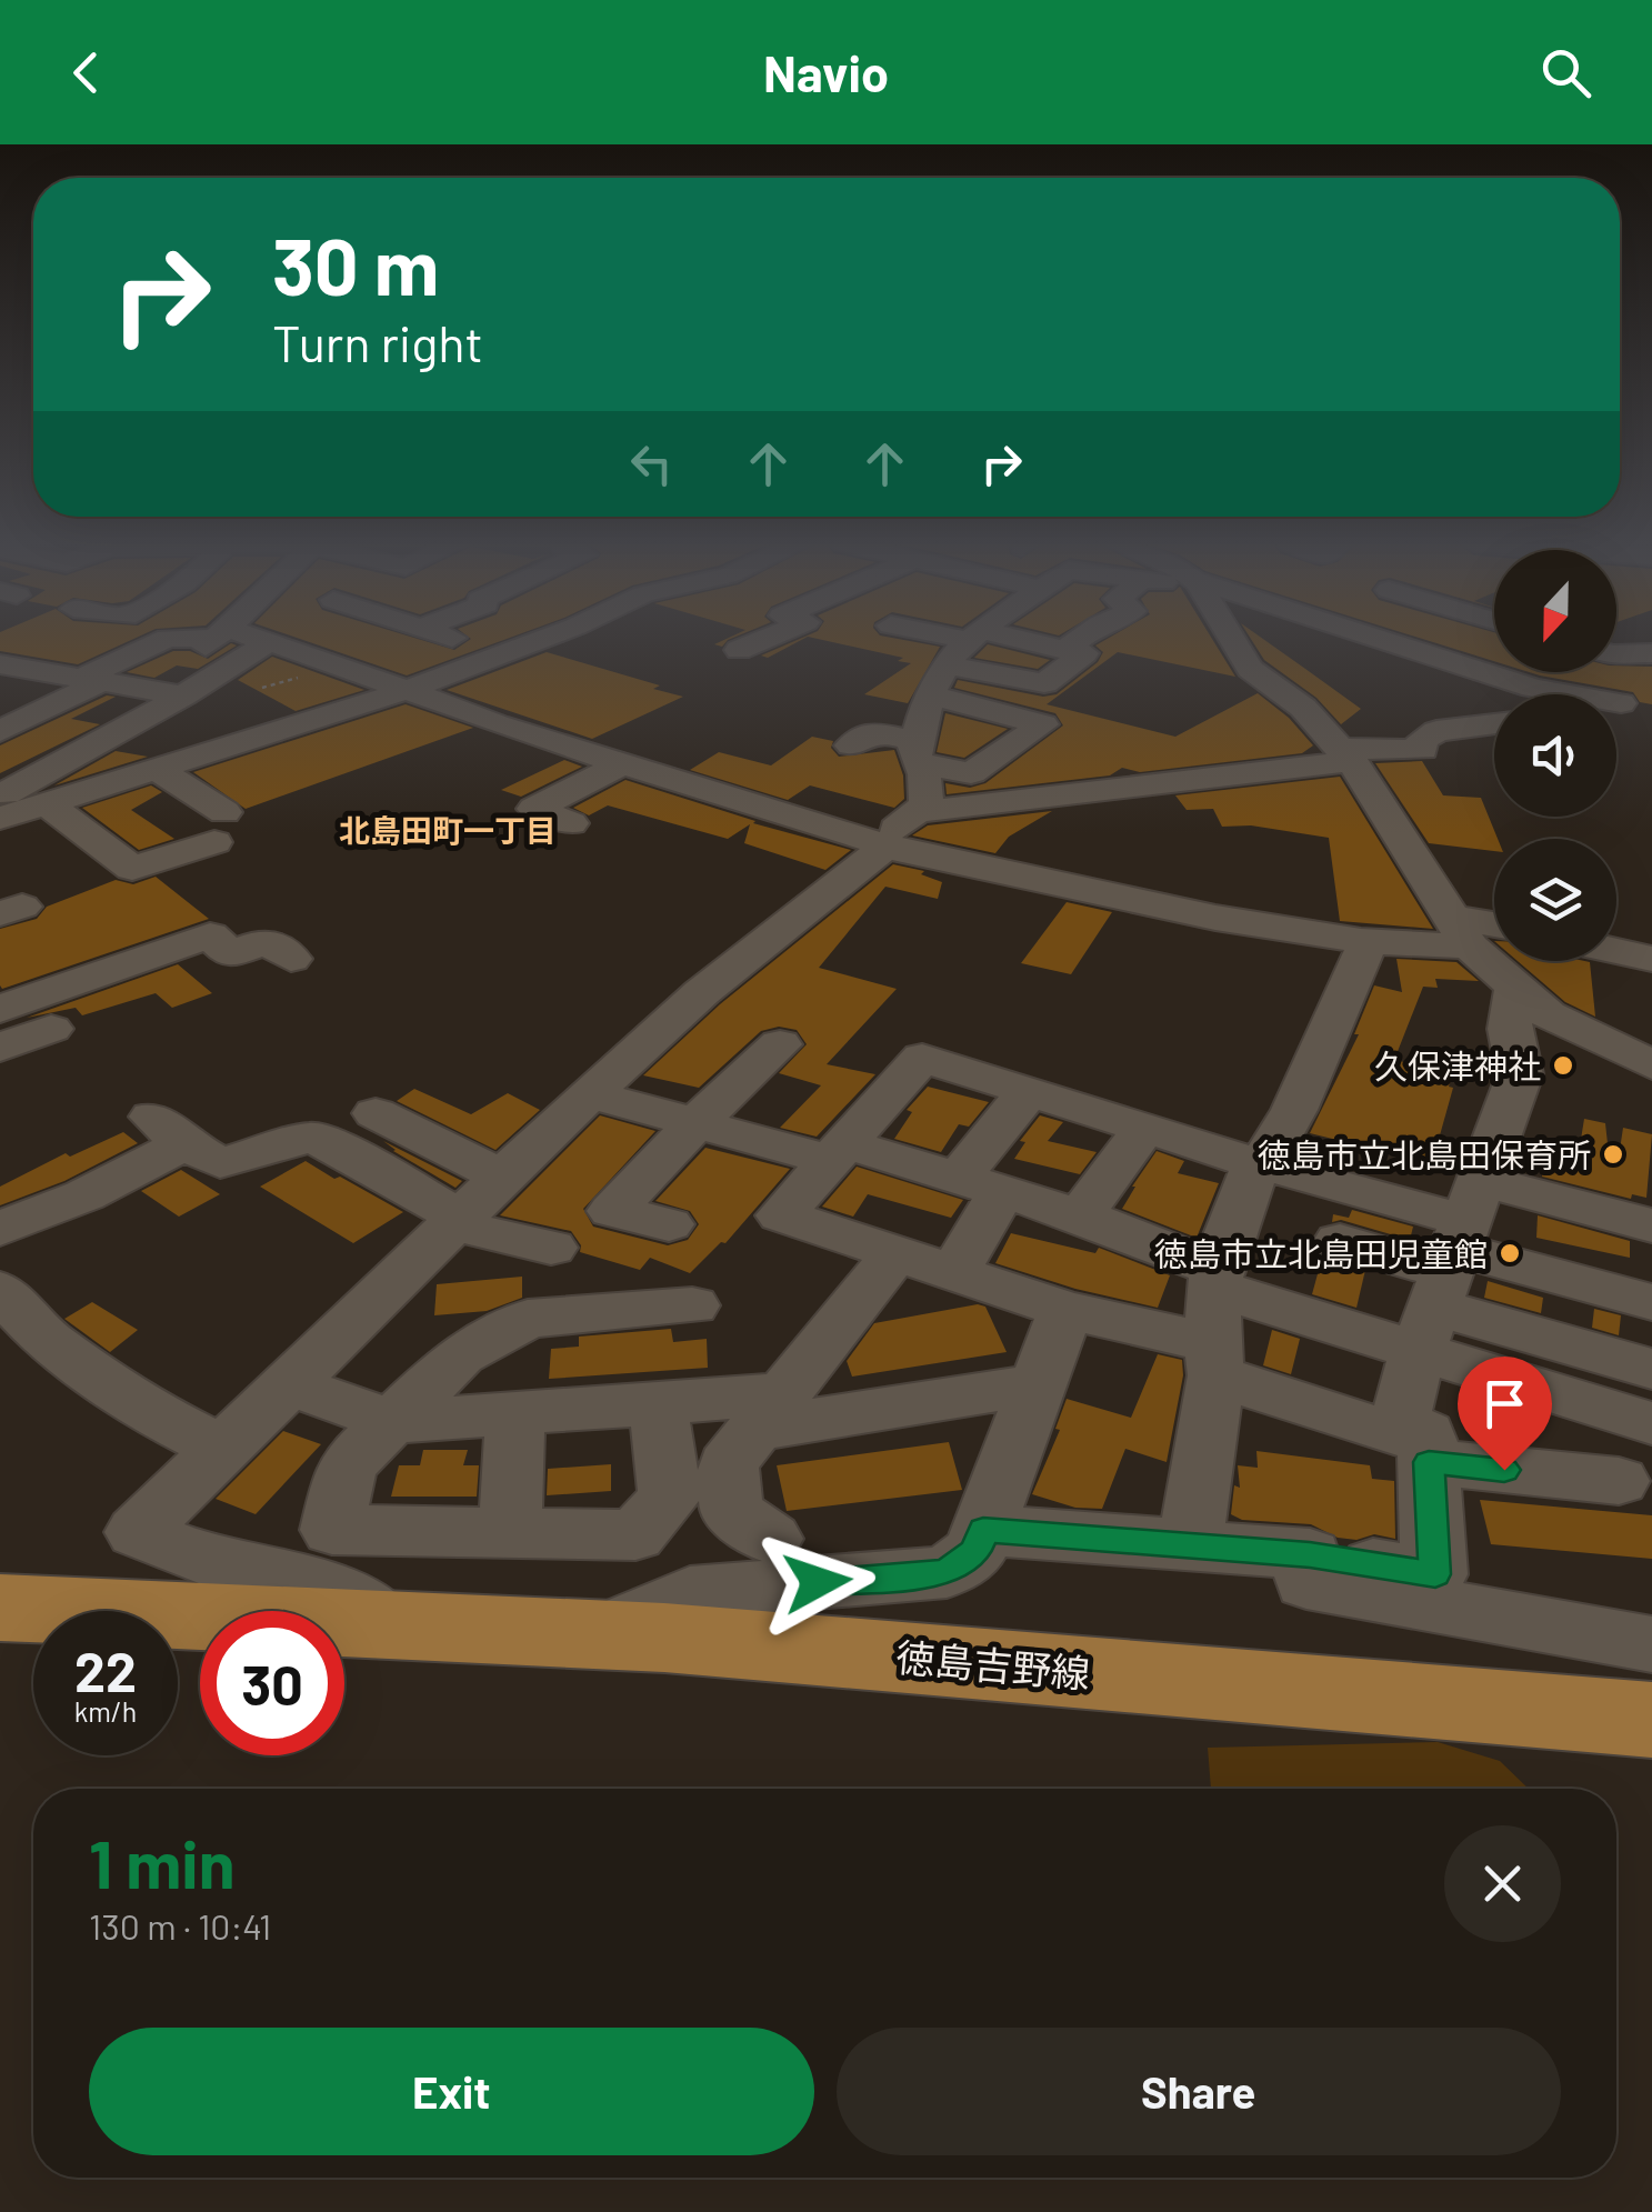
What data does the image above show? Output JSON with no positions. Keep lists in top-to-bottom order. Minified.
{"streets":{"main road":["徳島吉野線"]},"districts":["北島田町一丁目"],"places":["久保津神社","徳島市立北島田保育所","徳島市立北島田児童館"],"north":"bottom","page":{"header":"Navio","turn":["30 m","Turn right"],"speed":"22 km/h","limit":"30","heading":["1 min","130 m · 10:41"],"buttons":["Exit","Share"]}}
